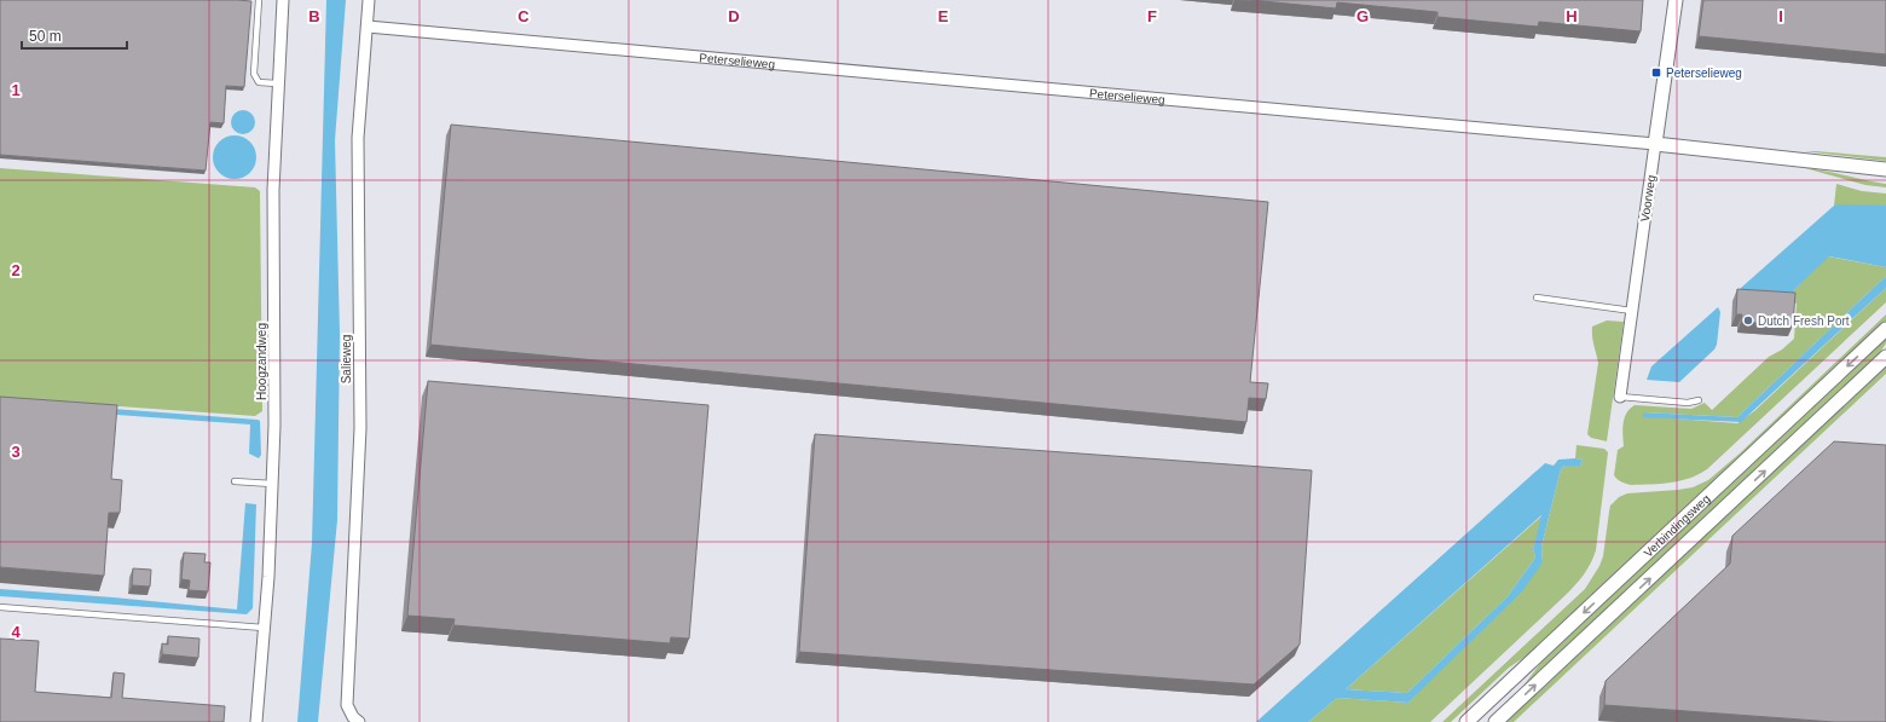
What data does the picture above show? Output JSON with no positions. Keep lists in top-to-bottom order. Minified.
{"streets":{"street":["Peterselieweg","Voorweg","Salieweg","Hoogzandweg","Verbindingsweg"]},"crossings":[["Peterselieweg","Voorweg"],["Peterselieweg","Salieweg"]],"places":{"transit":["Peterselieweg"],"other":["Dutch Fresh Port"]},"scale_bar":"50 m","grid":{"columns":["B","C","D","E","F","G","H","I"],"rows":["1","2","3","4"]}}
